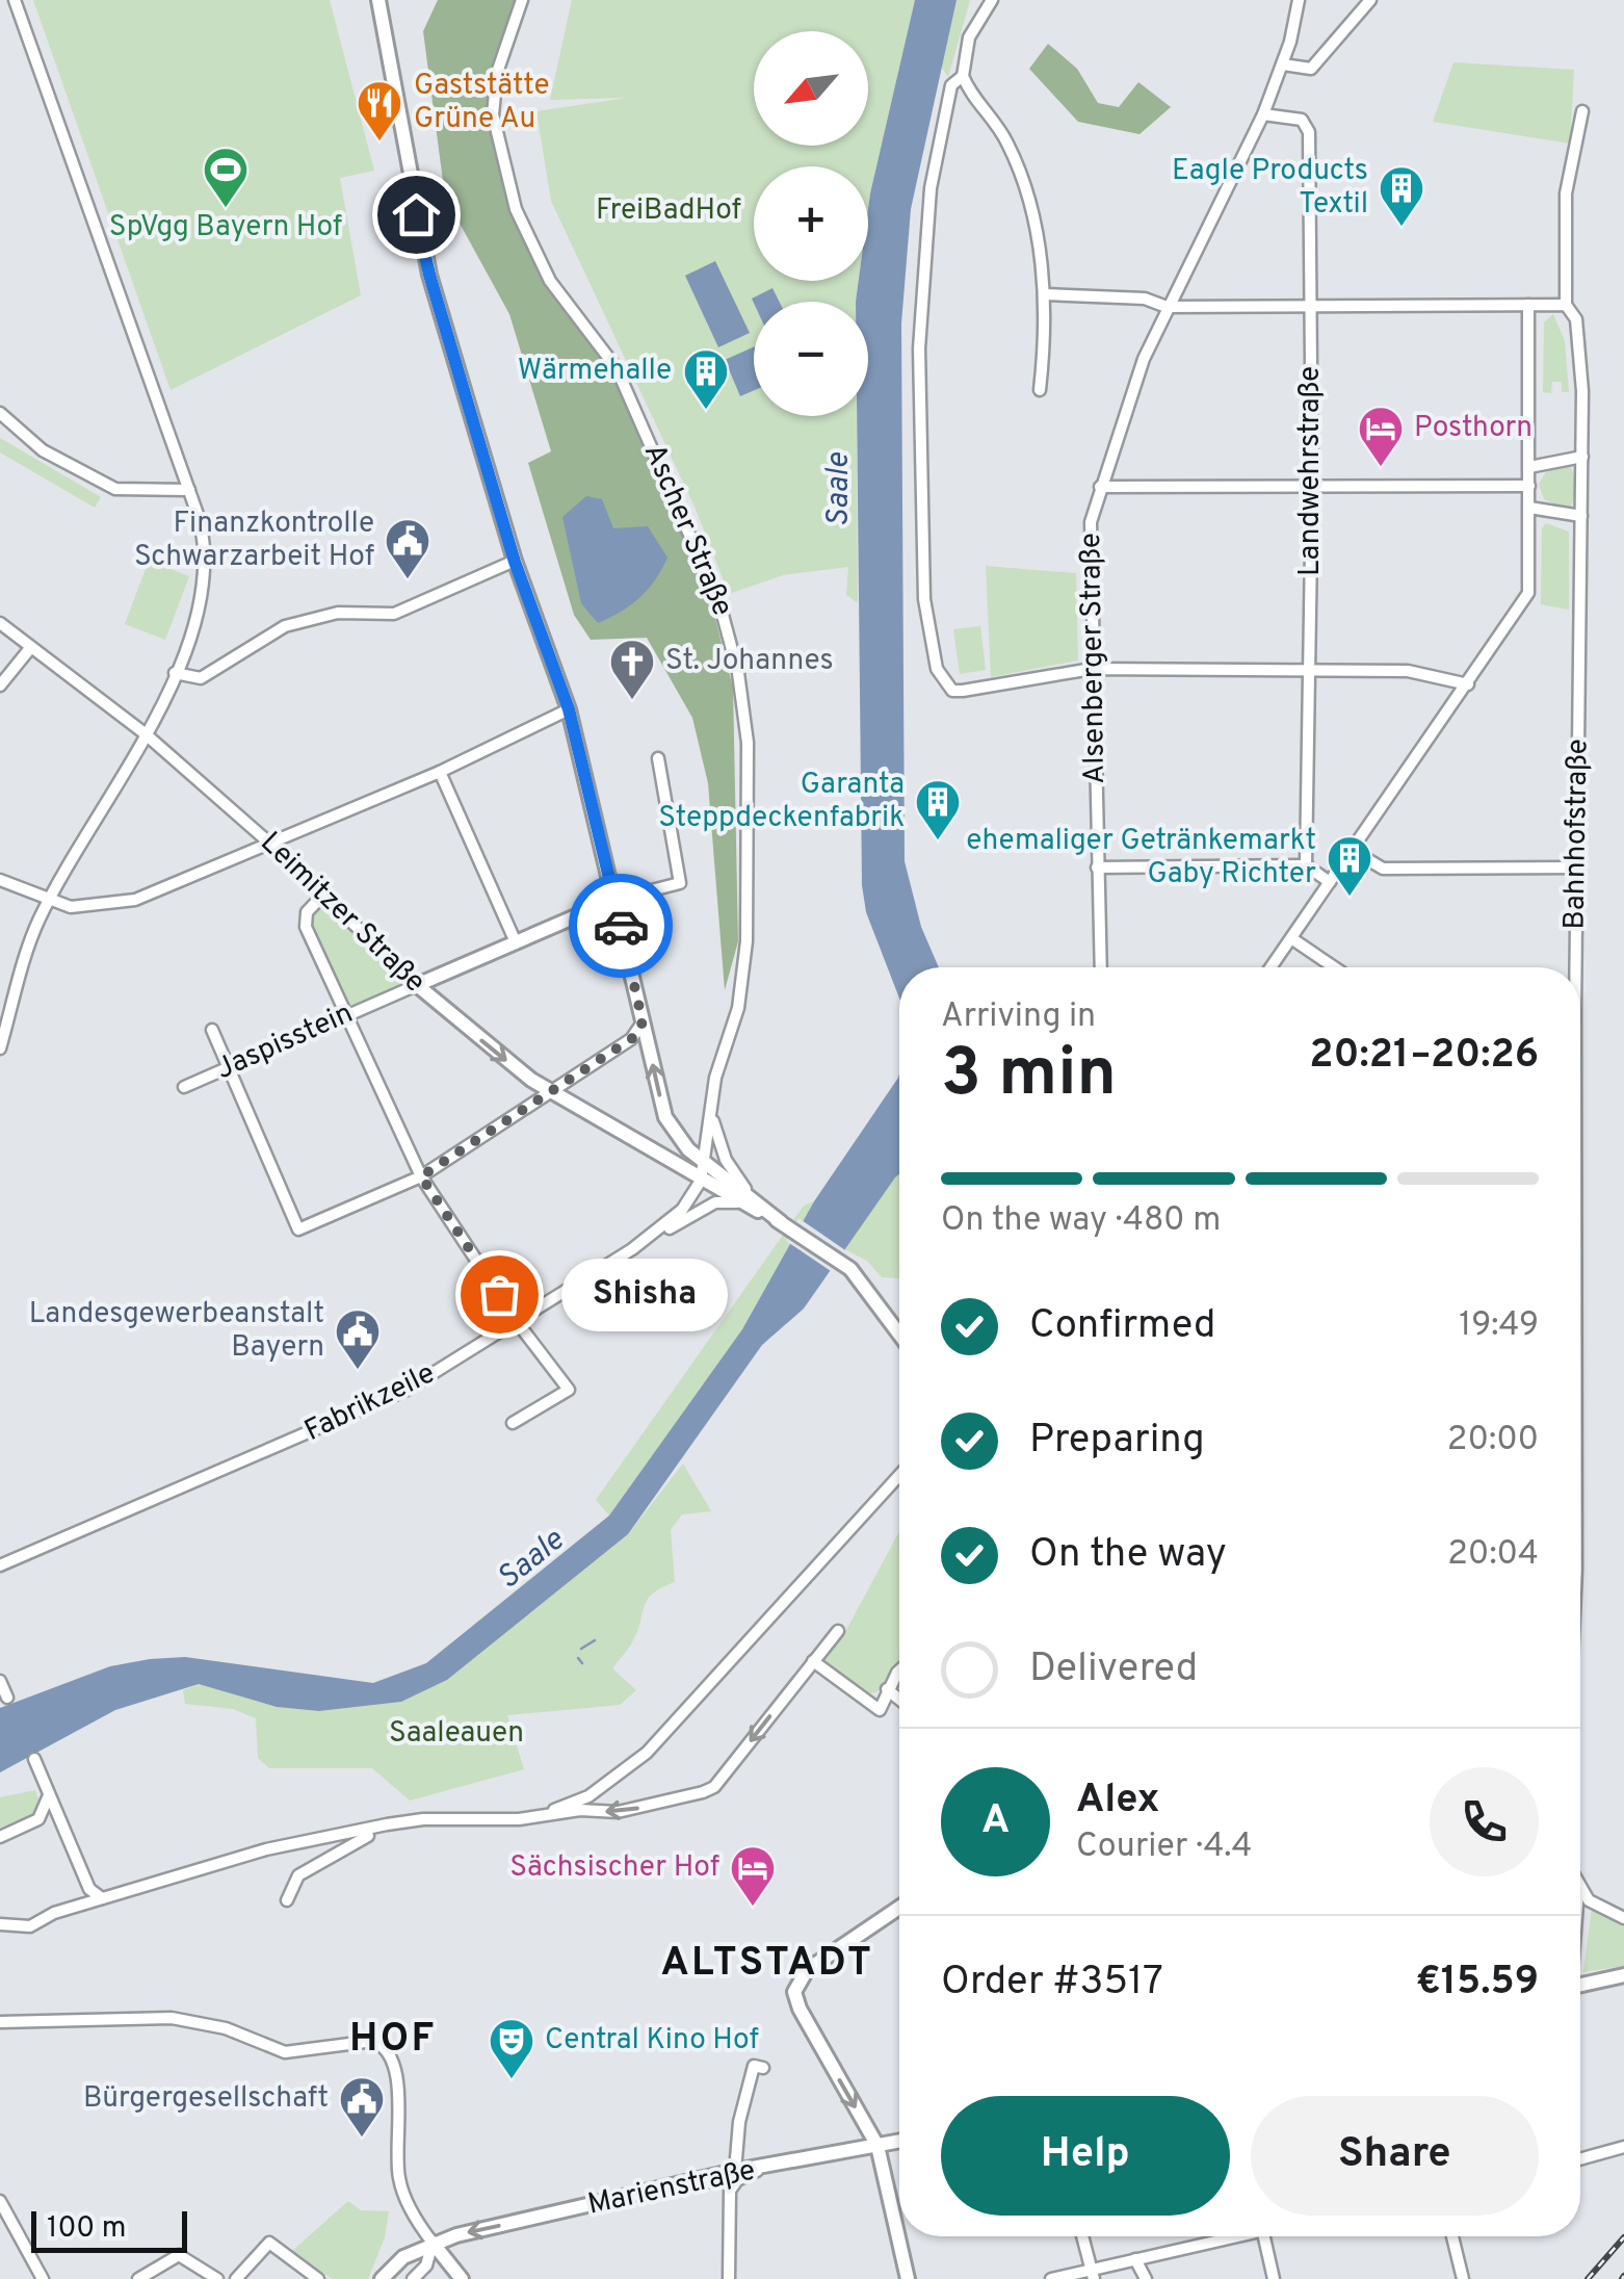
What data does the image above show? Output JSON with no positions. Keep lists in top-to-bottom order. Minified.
{"streets":{"main road":["Leimitzer Straße","Jaspisstein","Marienstraße"],"street":["Landwehrstraße","Ascher Straße","Alsenberger Straße","Bahnhofstraße","Fabrikzeile"]},"crossings":[["Landwehrstraße","Alsenberger Straße"],["Ascher Straße","Leimitzer Straße"],["Ascher Straße","Fabrikzeile"],["Leimitzer Straße","Jaspisstein"],["Leimitzer Straße","Fabrikzeile"]],"one_way":["Marienstraße"],"districts":["ALTSTADT","HOF"],"water":["Saale"],"parks":["FreiBadHof","Saaleauen"],"places":{"restaurant":["Gaststätte Grüne Au"],"sports":["SpVgg Bayern Hof"],"building":["Eagle Products Textil","Wärmehalle","Garanta Steppdeckenfabrik","ehemaliger Getränkemarkt Gaby Richter"],"hotel":["Posthorn","Sächsischer Hof"],"public building":["Finanzkontrolle Schwarzarbeit Hof","Landesgewerbeanstalt Bayern","Bürgergesellschaft"],"church":["St. Johannes"],"other":["Shisha"],"theatre":["Central Kino Hof"]},"scale_bar":"100 m","north":"bottom left","page":{"map_buttons":["+","−"],"heading":["3 min","Arriving in","20:21–20:26"],"panel":["Alex","Courier · 4.4","Order #3517","€15.59"],"bar":"On the way · 480 m","bubble":"Shisha","list":[["Confirmed","19:49"],["Preparing","20:00"],["On the way","20:04"],"Delivered"],"round":"A","buttons":["Help","Share"],"scale":"100 m"}}
